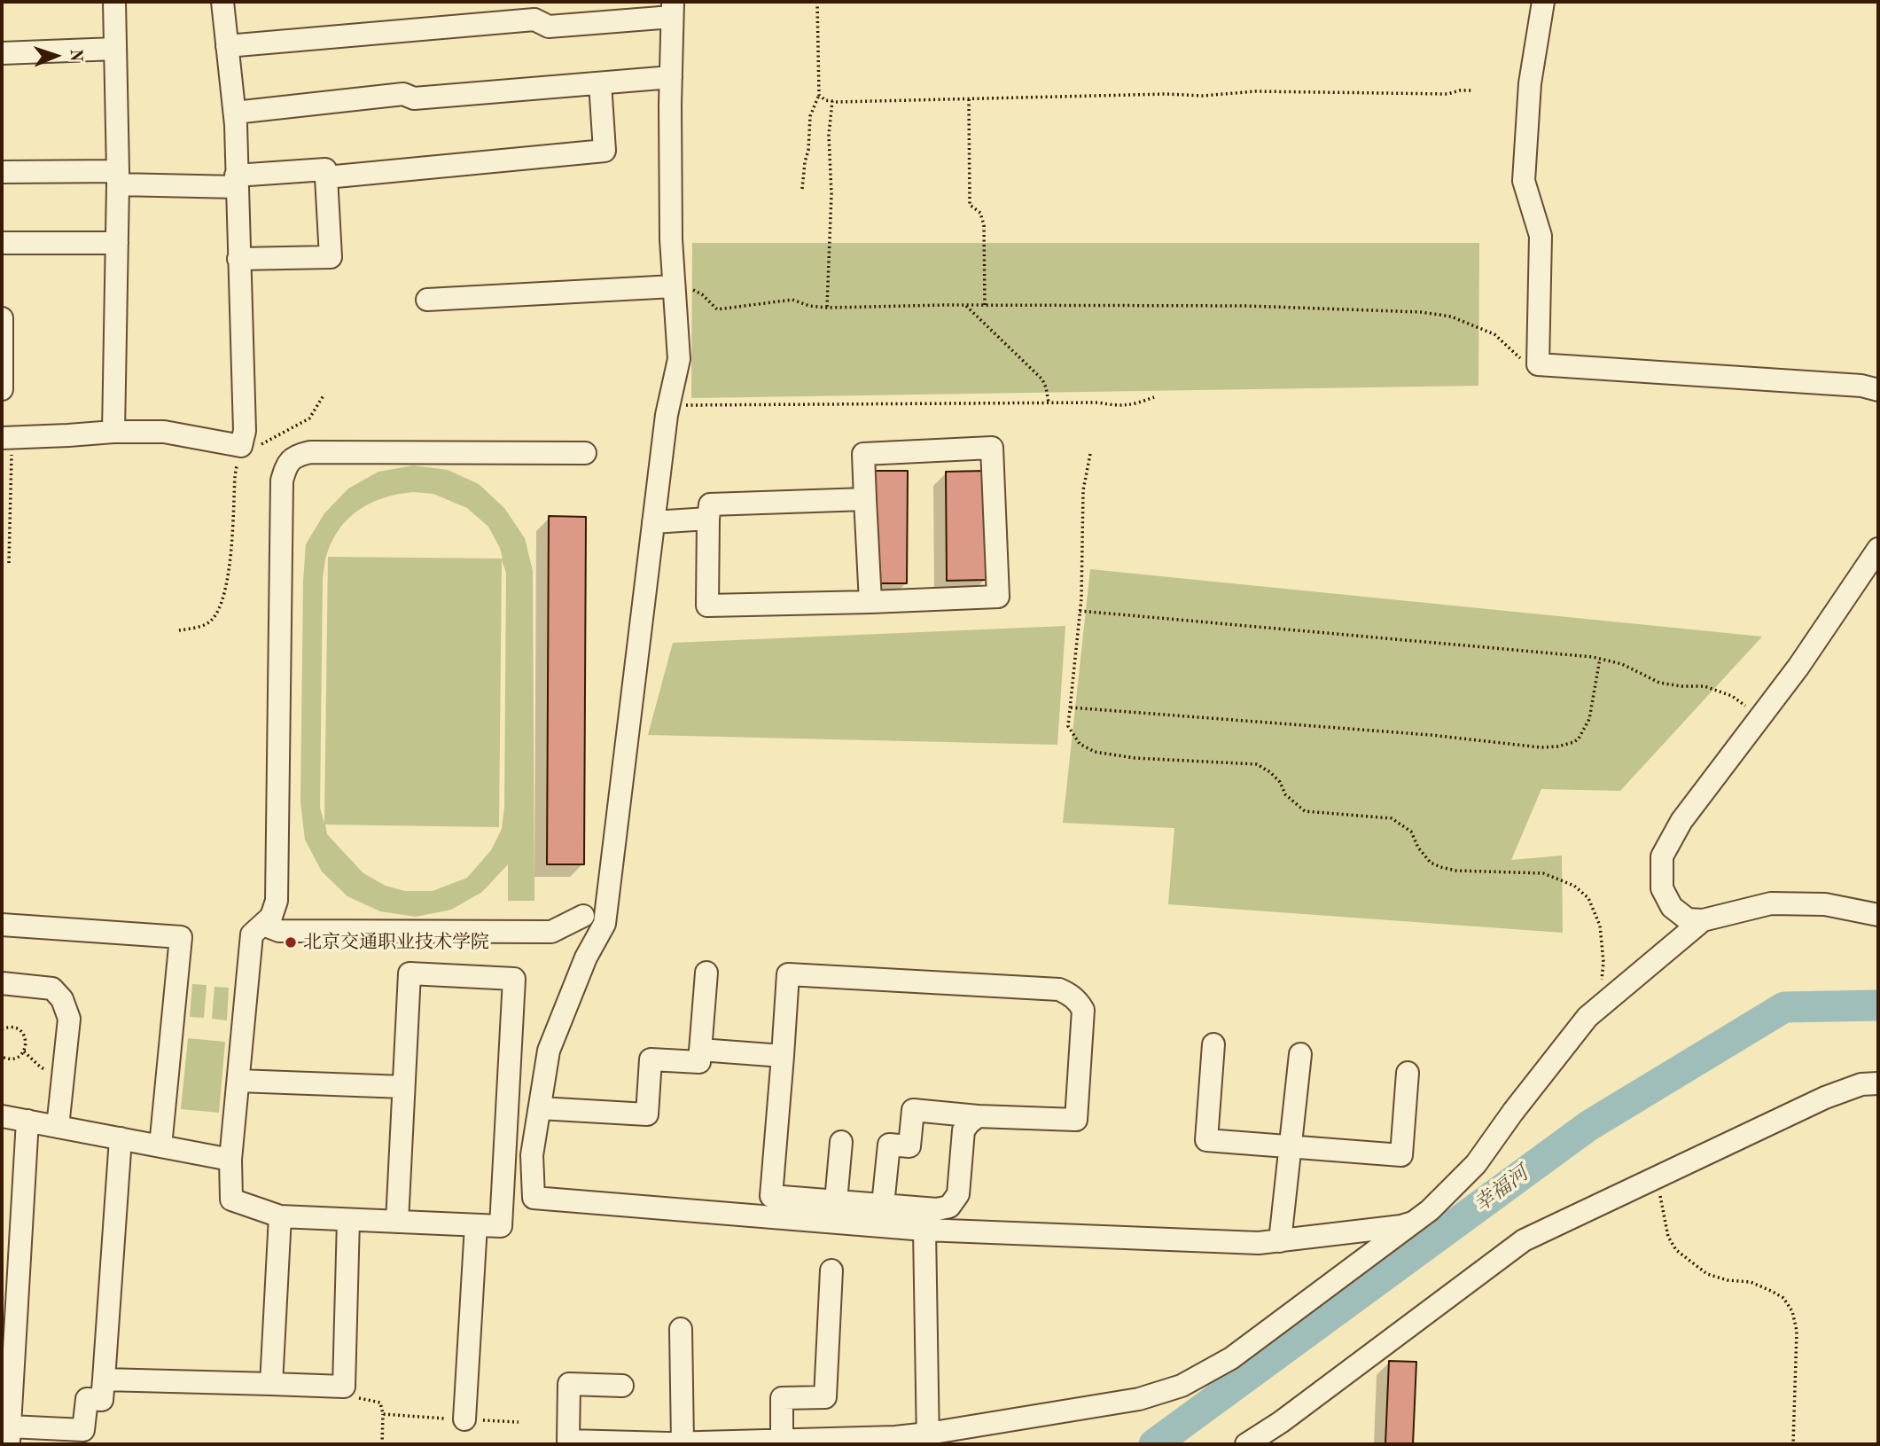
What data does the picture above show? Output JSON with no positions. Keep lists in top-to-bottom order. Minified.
{"water":["幸福河"],"places":["北京交通职业技术学院"],"north":"right"}
